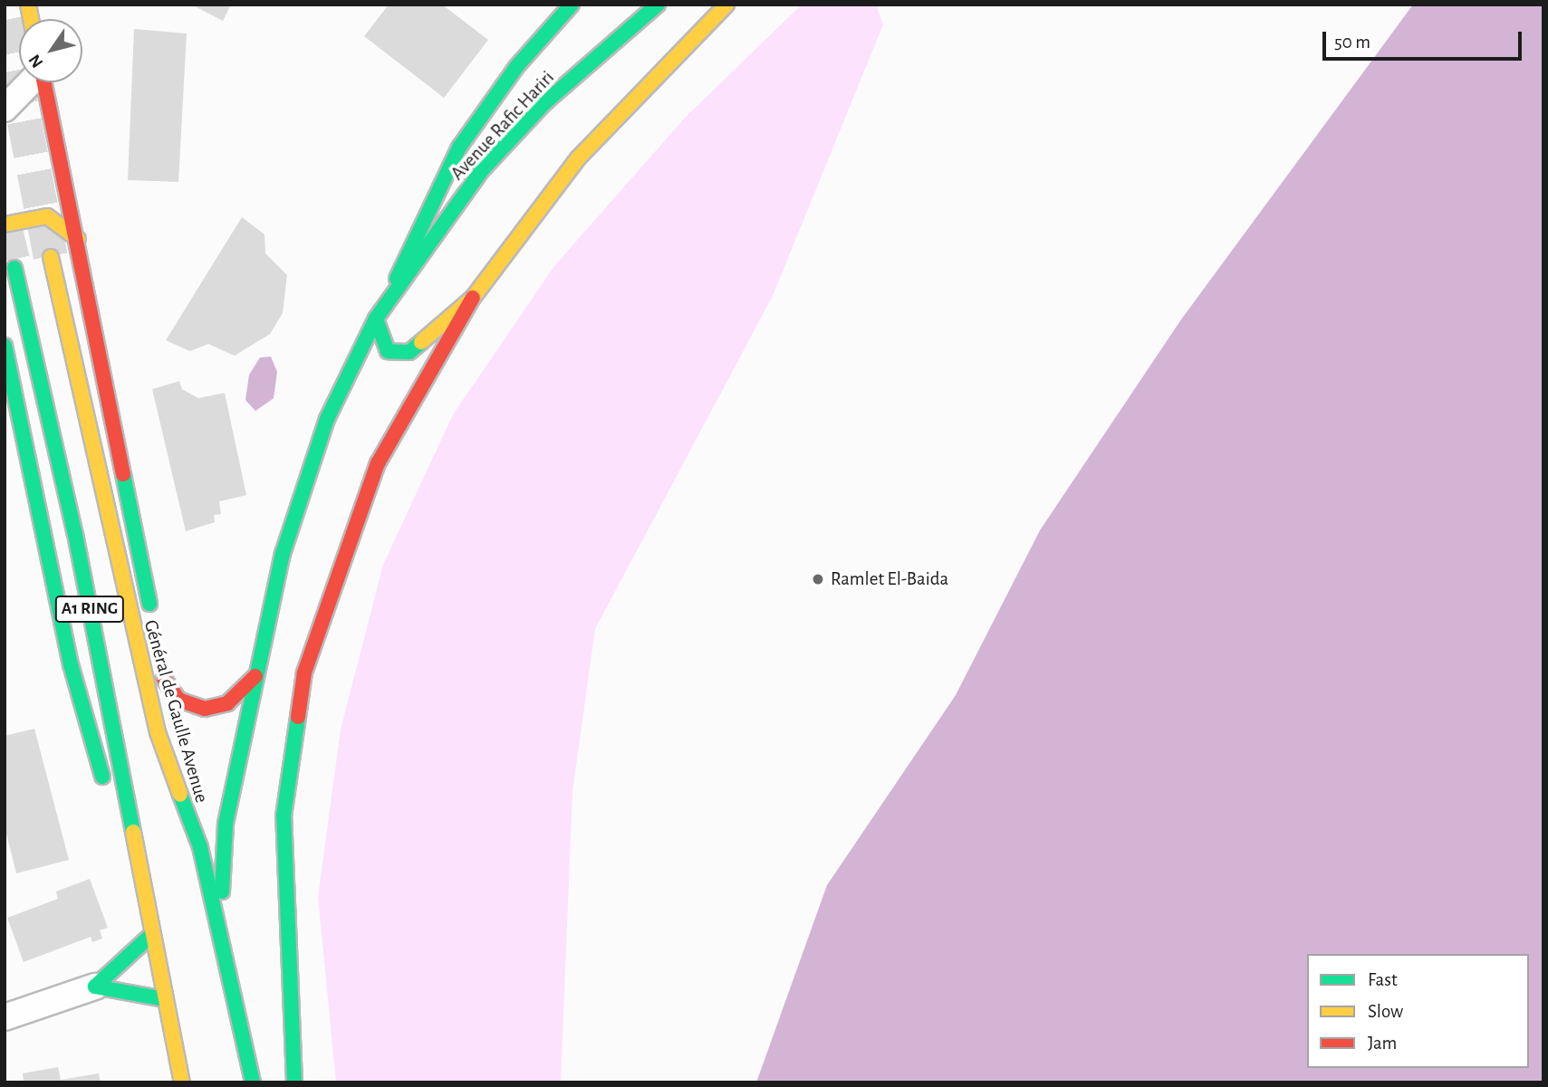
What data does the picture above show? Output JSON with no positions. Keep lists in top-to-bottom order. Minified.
{"streets":{"main road":["Avenue Rafic Hariri","A1 RING","Général de Gaulle Avenue"]},"crossings":[["Avenue Rafic Hariri","Général de Gaulle Avenue"]],"places":["Ramlet El-Baida"],"legend":["Fast","Slow","Jam"],"scale_bar":"50 m","north":"bottom left"}
